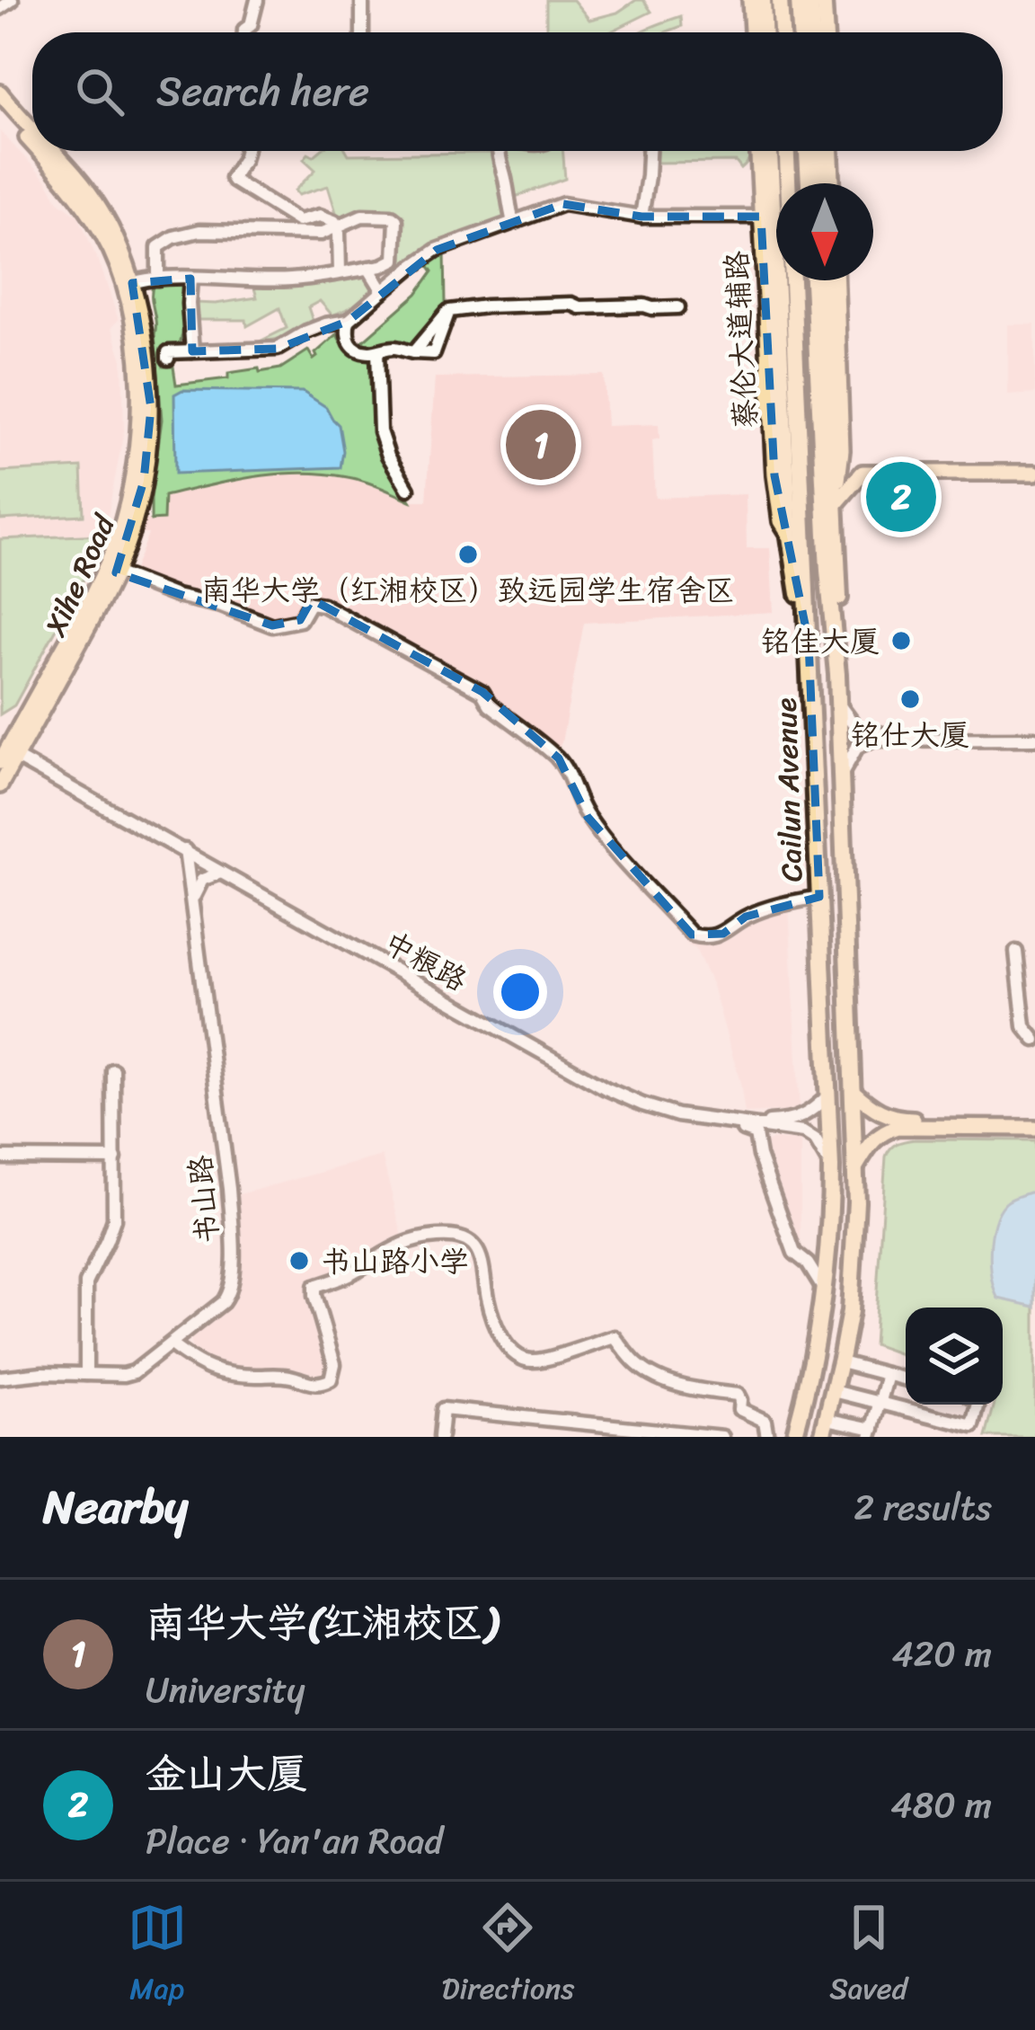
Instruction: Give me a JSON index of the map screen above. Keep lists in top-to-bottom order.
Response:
{
  "streets": {
    "highway": ["Cailun Avenue"],
    "main road": ["蔡伦大道辅路", "Xihe Road"],
    "street": ["中粮路", "书山路"]
  },
  "crossings": [
    ["Xihe Road", "中粮路"],
    ["Cailun Avenue", "中粮路"],
    ["中粮路", "书山路"]
  ],
  "places": [
    "南华大学（红湘校区）致远园学生宿舍区",
    "铭佳大厦",
    "铭仕大厦",
    "书山路小学"
  ],
  "north": "bottom",
  "page": {
    "search": "Search here",
    "pins": ["1", "2"],
    "heading": ["Nearby", "2 results"],
    "list": [
      {
        "mark": "1",
        "name": "南华大学(红湘校区)",
        "note": "University",
        "value": "420 m"
      },
      {
        "mark": "2",
        "name": "金山大厦",
        "note": "Place · Yan'an Road",
        "value": "480 m"
      }
    ],
    "nav": ["Map", "Directions", "Saved"]
  }
}
